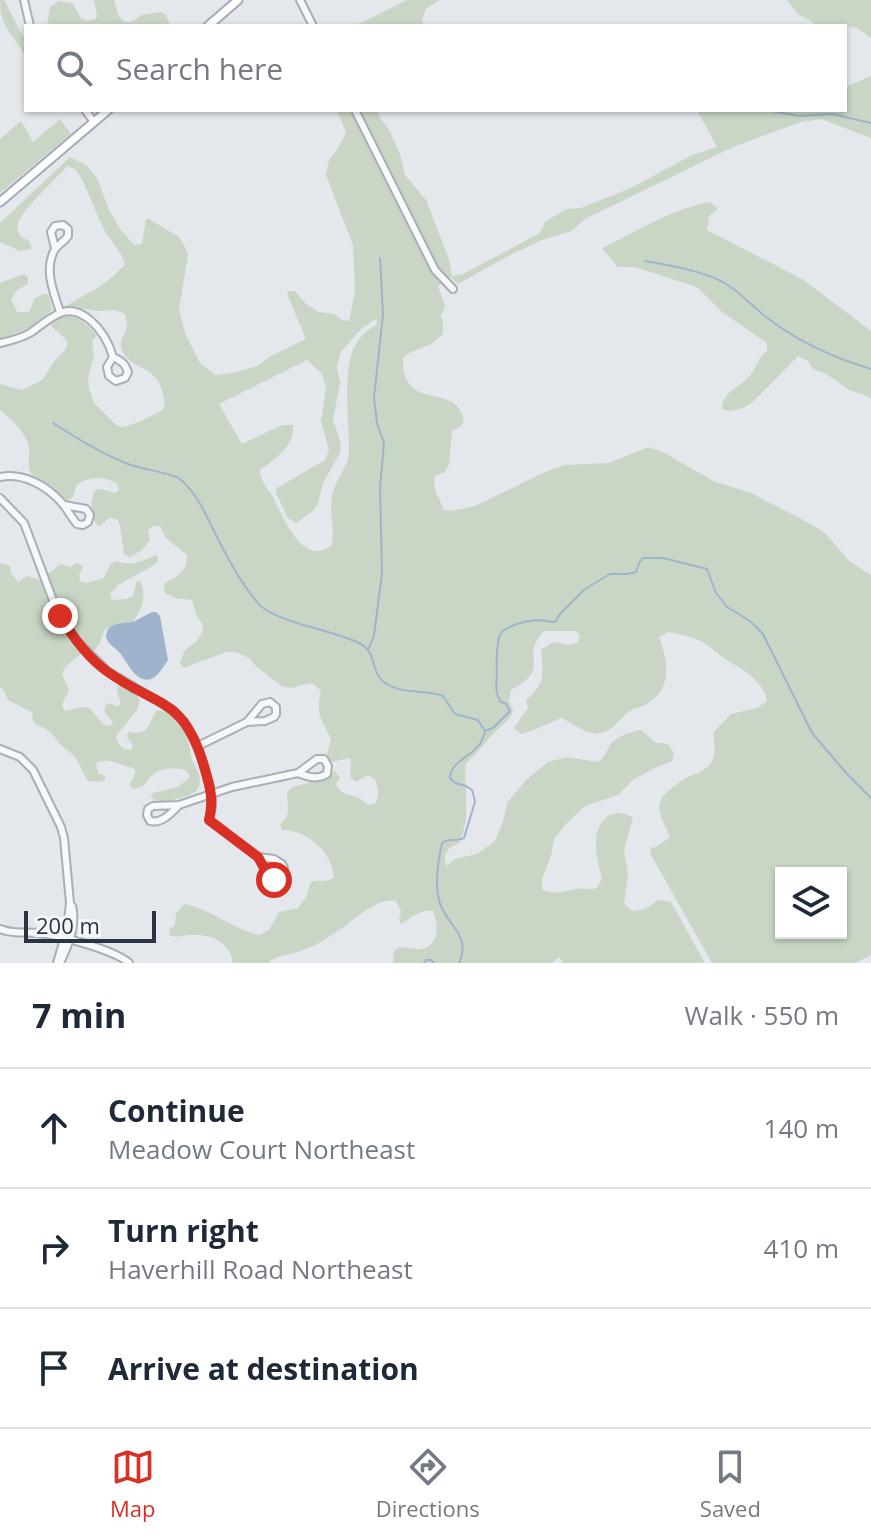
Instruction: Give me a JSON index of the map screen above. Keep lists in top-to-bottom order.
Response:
{
  "scale_bar": "200 m",
  "page": {
    "search": "Search here",
    "scale": "200 m",
    "heading": ["7 min", "Walk · 550 m"],
    "list": [
      ["Continue", "Meadow Court Northeast", "140 m"],
      ["Turn right", "Haverhill Road Northeast", "410 m"],
      "Arrive at destination"
    ],
    "nav": ["Map", "Directions", "Saved"]
  }
}
